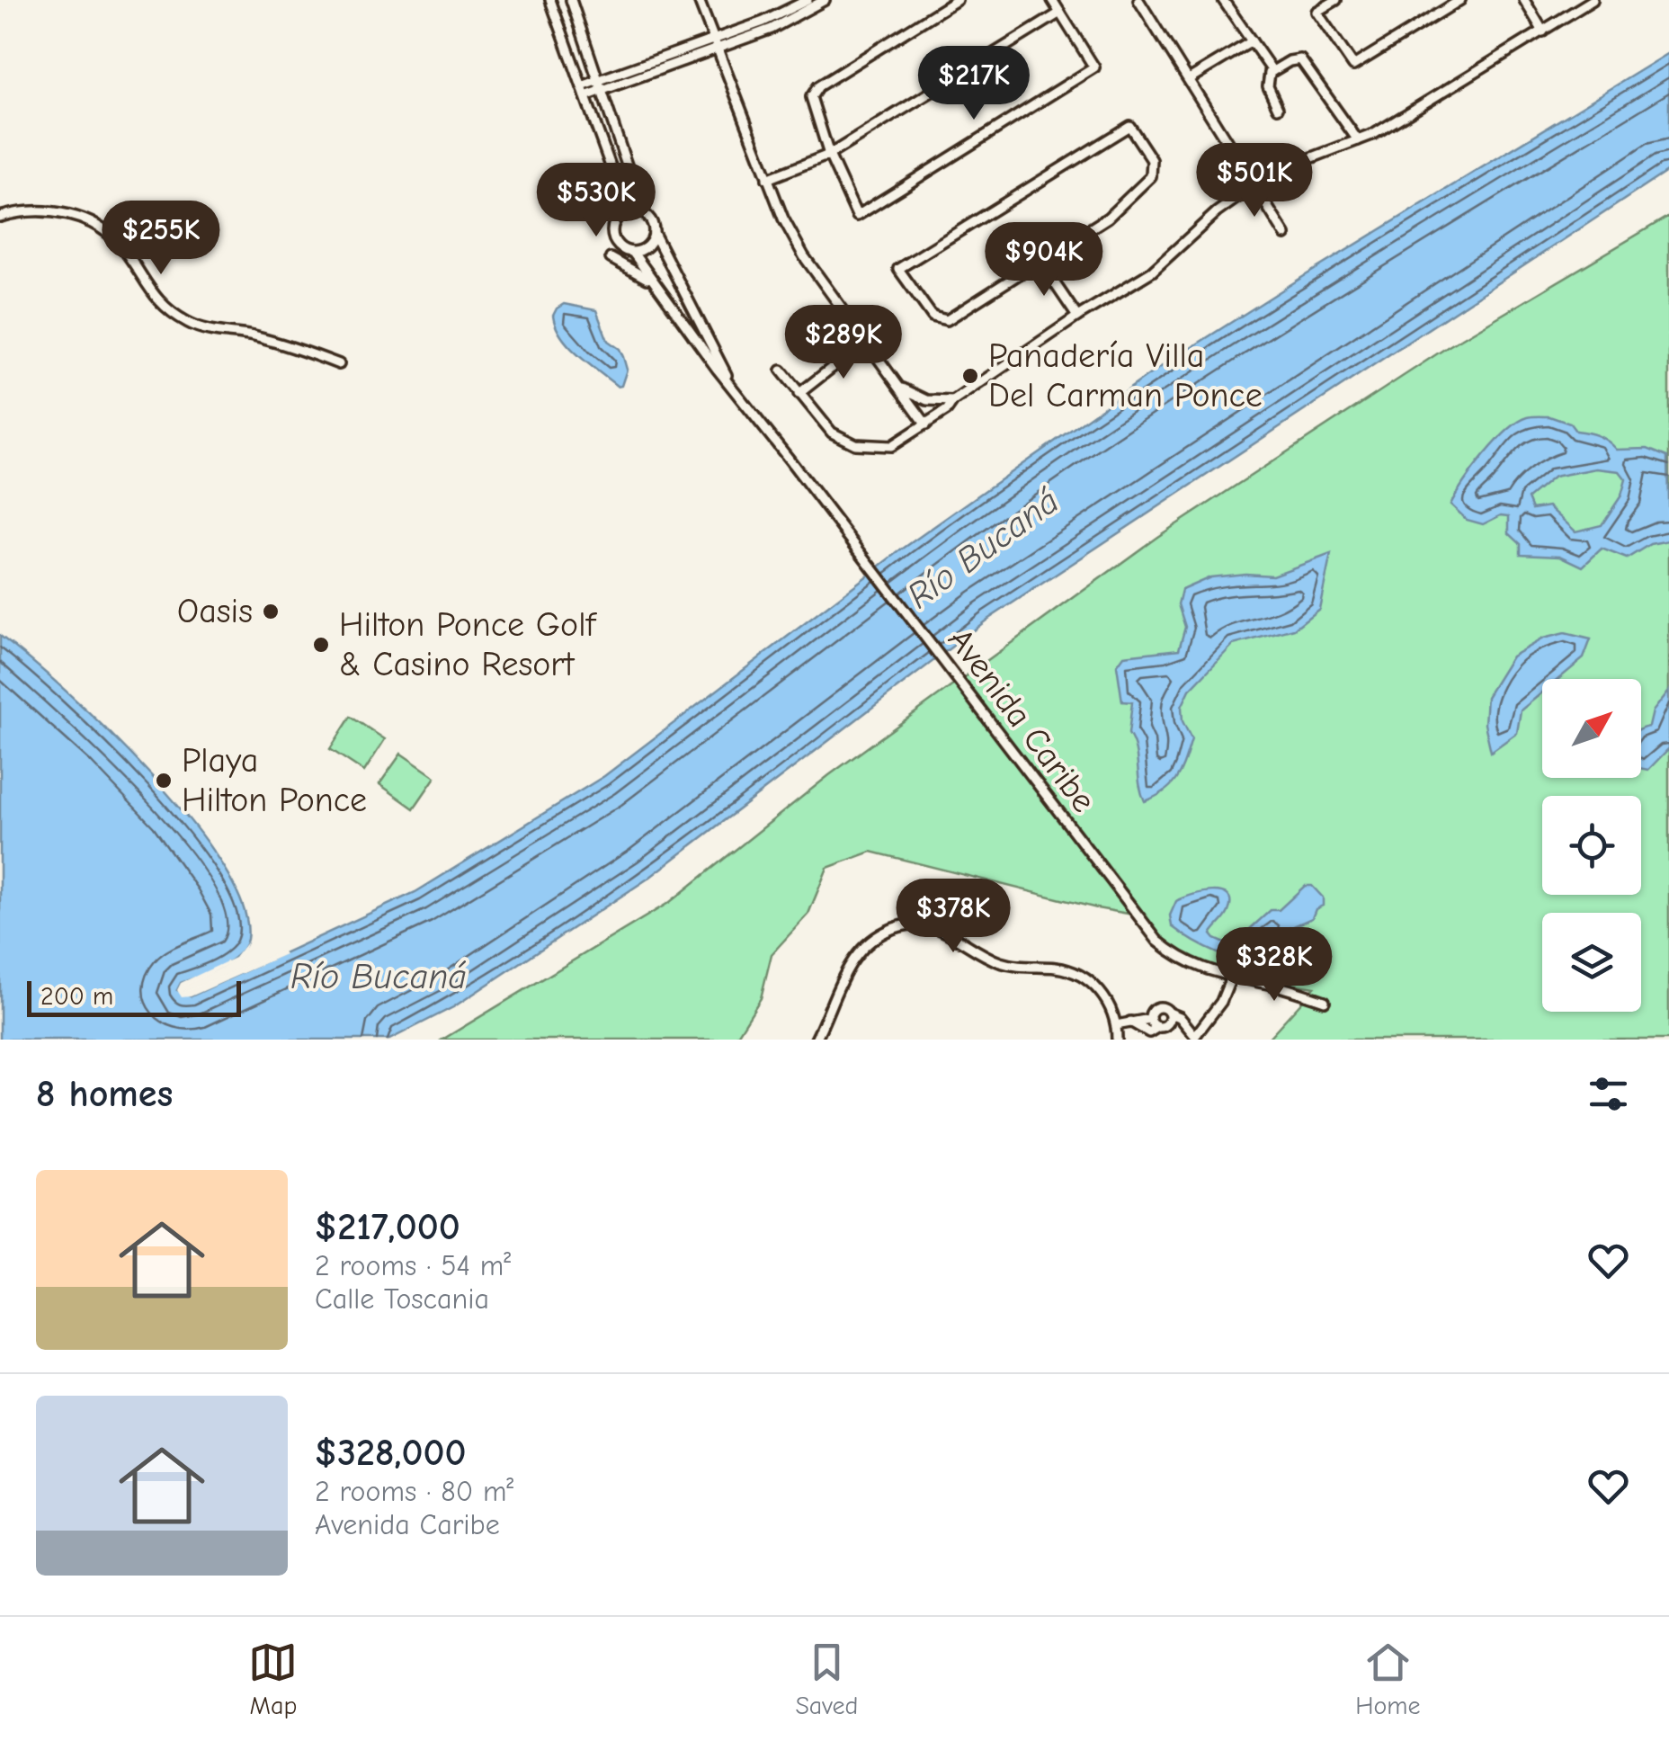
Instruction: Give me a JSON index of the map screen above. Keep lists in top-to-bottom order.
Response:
{
  "streets": {
    "street": ["Avenida Caribe"]
  },
  "water": ["Río Bucaná"],
  "places": [
    "Panadería Villa Del Carman Ponce",
    "Oasis",
    "Hilton Ponce Golf & Casino Resort",
    "Playa Hilton Ponce"
  ],
  "scale_bar": "200 m",
  "north": "top right",
  "page": {
    "price": [
      "$217K",
      "$501K",
      "$530K",
      "$255K",
      "$904K",
      "$289K",
      "$378K",
      "$328K"
    ],
    "scale": "200 m",
    "heading": "8 homes",
    "list": [
      {
        "name": "$217,000",
        "note": "2 rooms · 54 m² · Calle Toscania"
      },
      {
        "name": "$328,000",
        "note": "2 rooms · 80 m² · Avenida Caribe"
      }
    ],
    "tabs": ["Map", "Saved", "Home"]
  }
}
